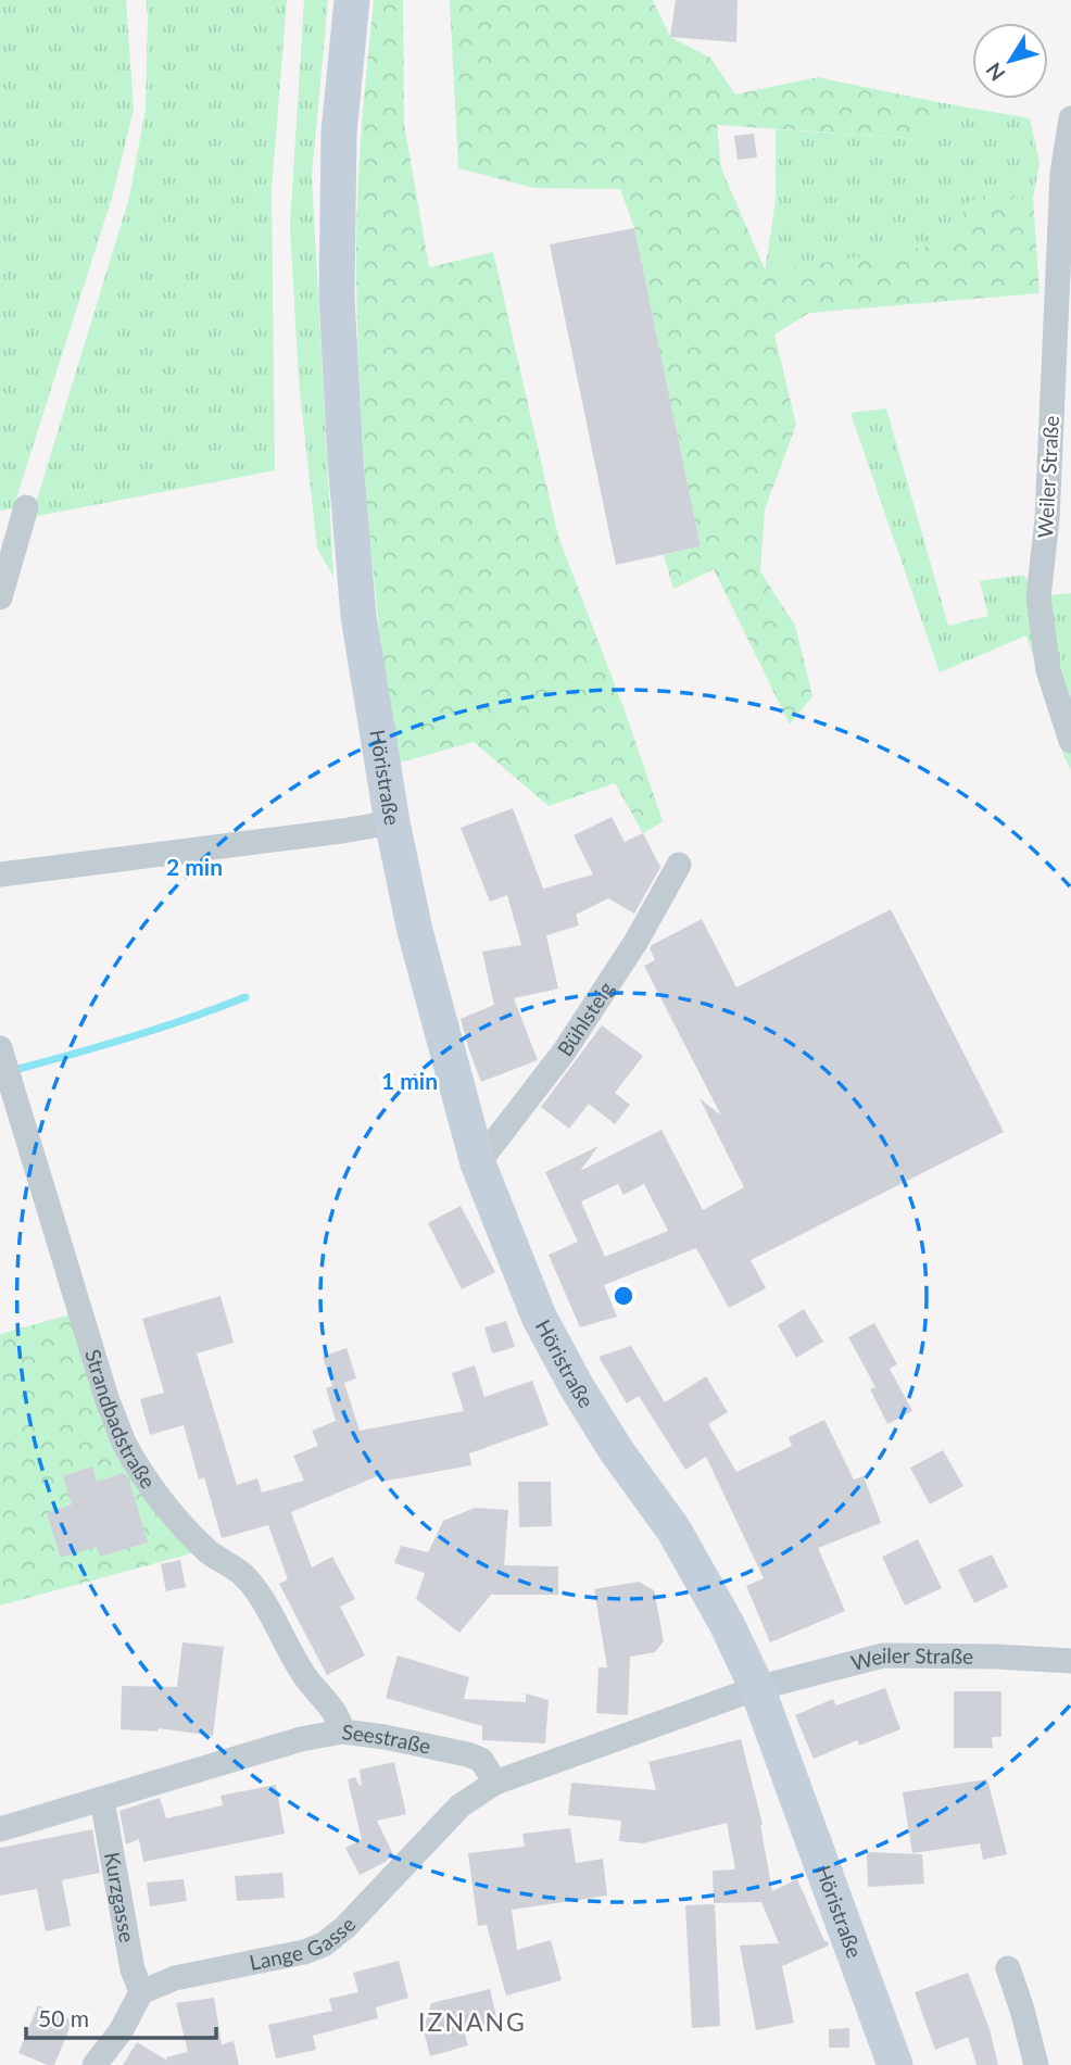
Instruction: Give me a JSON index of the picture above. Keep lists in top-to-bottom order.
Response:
{
  "streets": {
    "main road": ["Höristraße"],
    "street": [
      "Weiler Straße",
      "Bühlsteig",
      "Strandbadstraße",
      "Seestraße",
      "Kurzgasse",
      "Lange Gasse"
    ]
  },
  "crossings": [
    ["Weiler Straße", "Höristraße"],
    ["Höristraße", "Bühlsteig"],
    ["Strandbadstraße", "Seestraße"],
    ["Seestraße", "Kurzgasse"],
    ["Seestraße", "Lange Gasse"],
    ["Kurzgasse", "Lange Gasse"]
  ],
  "districts": ["IZNANG"],
  "scale_bar": "50 m",
  "north": "bottom left",
  "rings": ["2 min", "1 min"]
}
